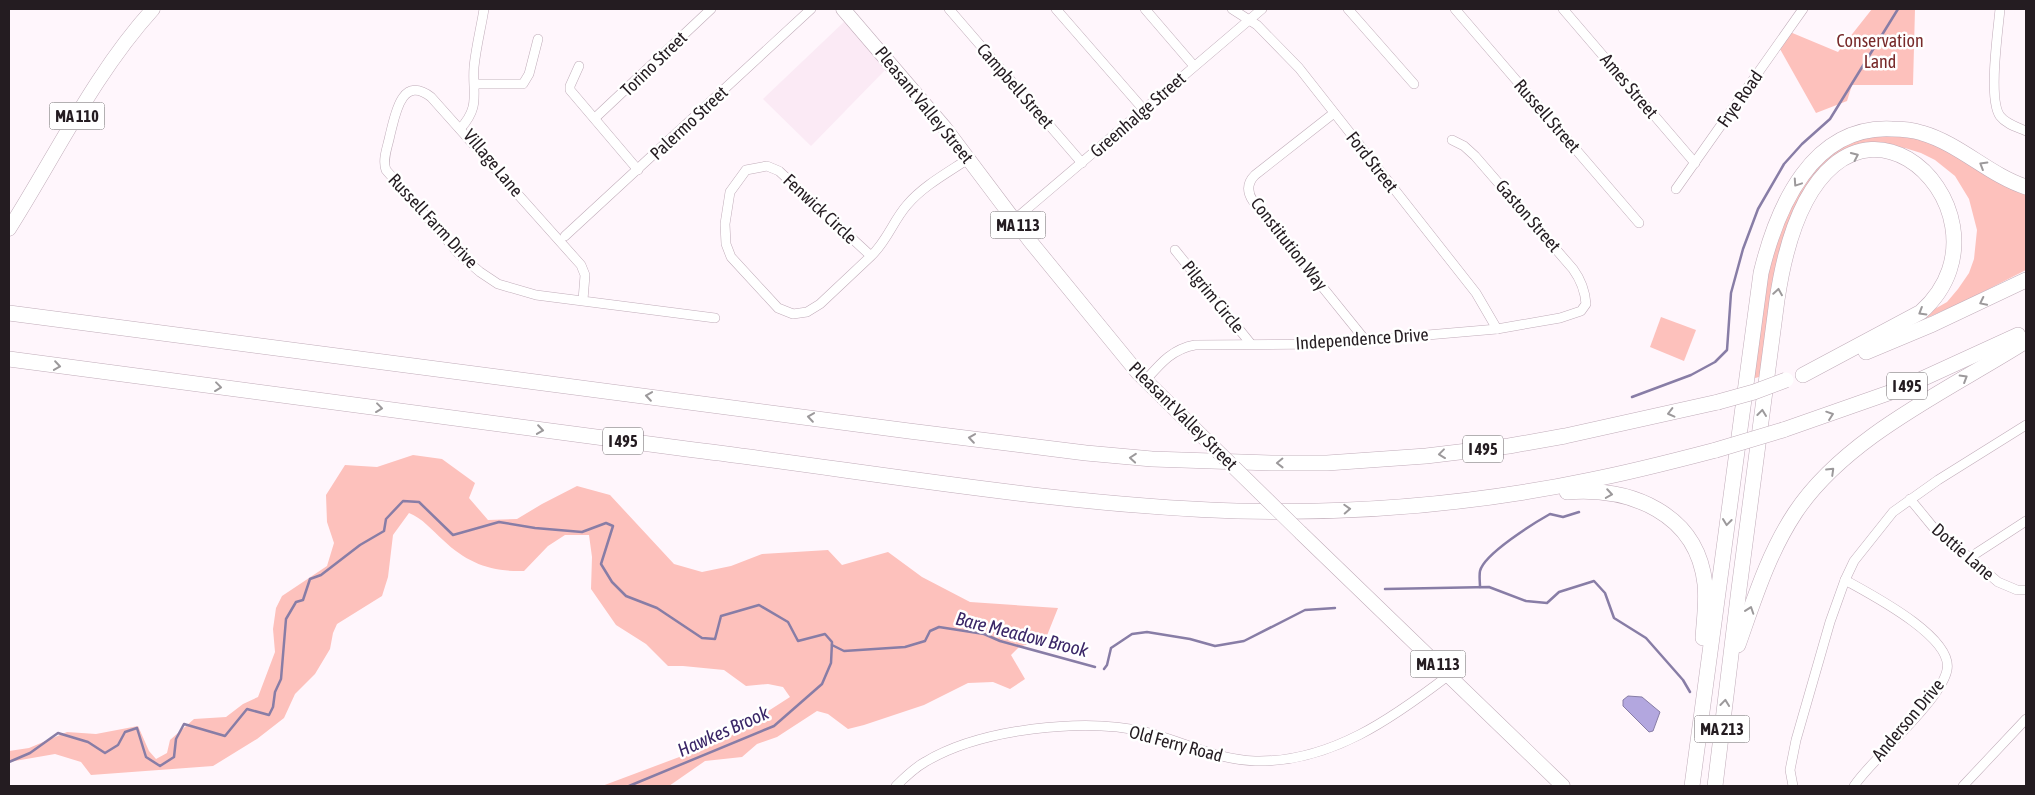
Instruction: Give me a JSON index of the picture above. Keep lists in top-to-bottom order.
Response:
{
  "streets": {
    "highway": ["I 495", "MA 213"],
    "main road": ["Pleasant Valley Street", "MA 110", "MA 113"],
    "street": [
      "Torino Street",
      "Campbell Street",
      "Ames Street",
      "Frye Road",
      "Greenhalge Street",
      "Russell Street",
      "Palermo Street",
      "Ford Street",
      "Village Lane",
      "Fenwick Circle",
      "Gaston Street",
      "Russell Farm Drive",
      "Constitution Way",
      "Pilgrim Circle",
      "Independence Drive",
      "Dottie Lane",
      "Anderson Drive",
      "Old Ferry Road"
    ]
  },
  "crossings": [
    ["Campbell Street", "Greenhalge Street"],
    ["Ames Street", "Frye Road"],
    ["Pleasant Valley Street", "Greenhalge Street"],
    ["Pleasant Valley Street", "Fenwick Circle"],
    ["Pleasant Valley Street", "Independence Drive"],
    ["Pleasant Valley Street", "Old Ferry Road"],
    ["Greenhalge Street", "Ford Street"],
    ["Ford Street", "Constitution Way"],
    ["Ford Street", "Independence Drive"],
    ["Village Lane", "Russell Farm Drive"],
    ["Gaston Street", "Independence Drive"],
    ["Constitution Way", "Independence Drive"],
    ["Pilgrim Circle", "Independence Drive"]
  ],
  "water": ["Bare Meadow Brook", "Hawkes Brook"],
  "parks": ["Conservation Land"]
}
